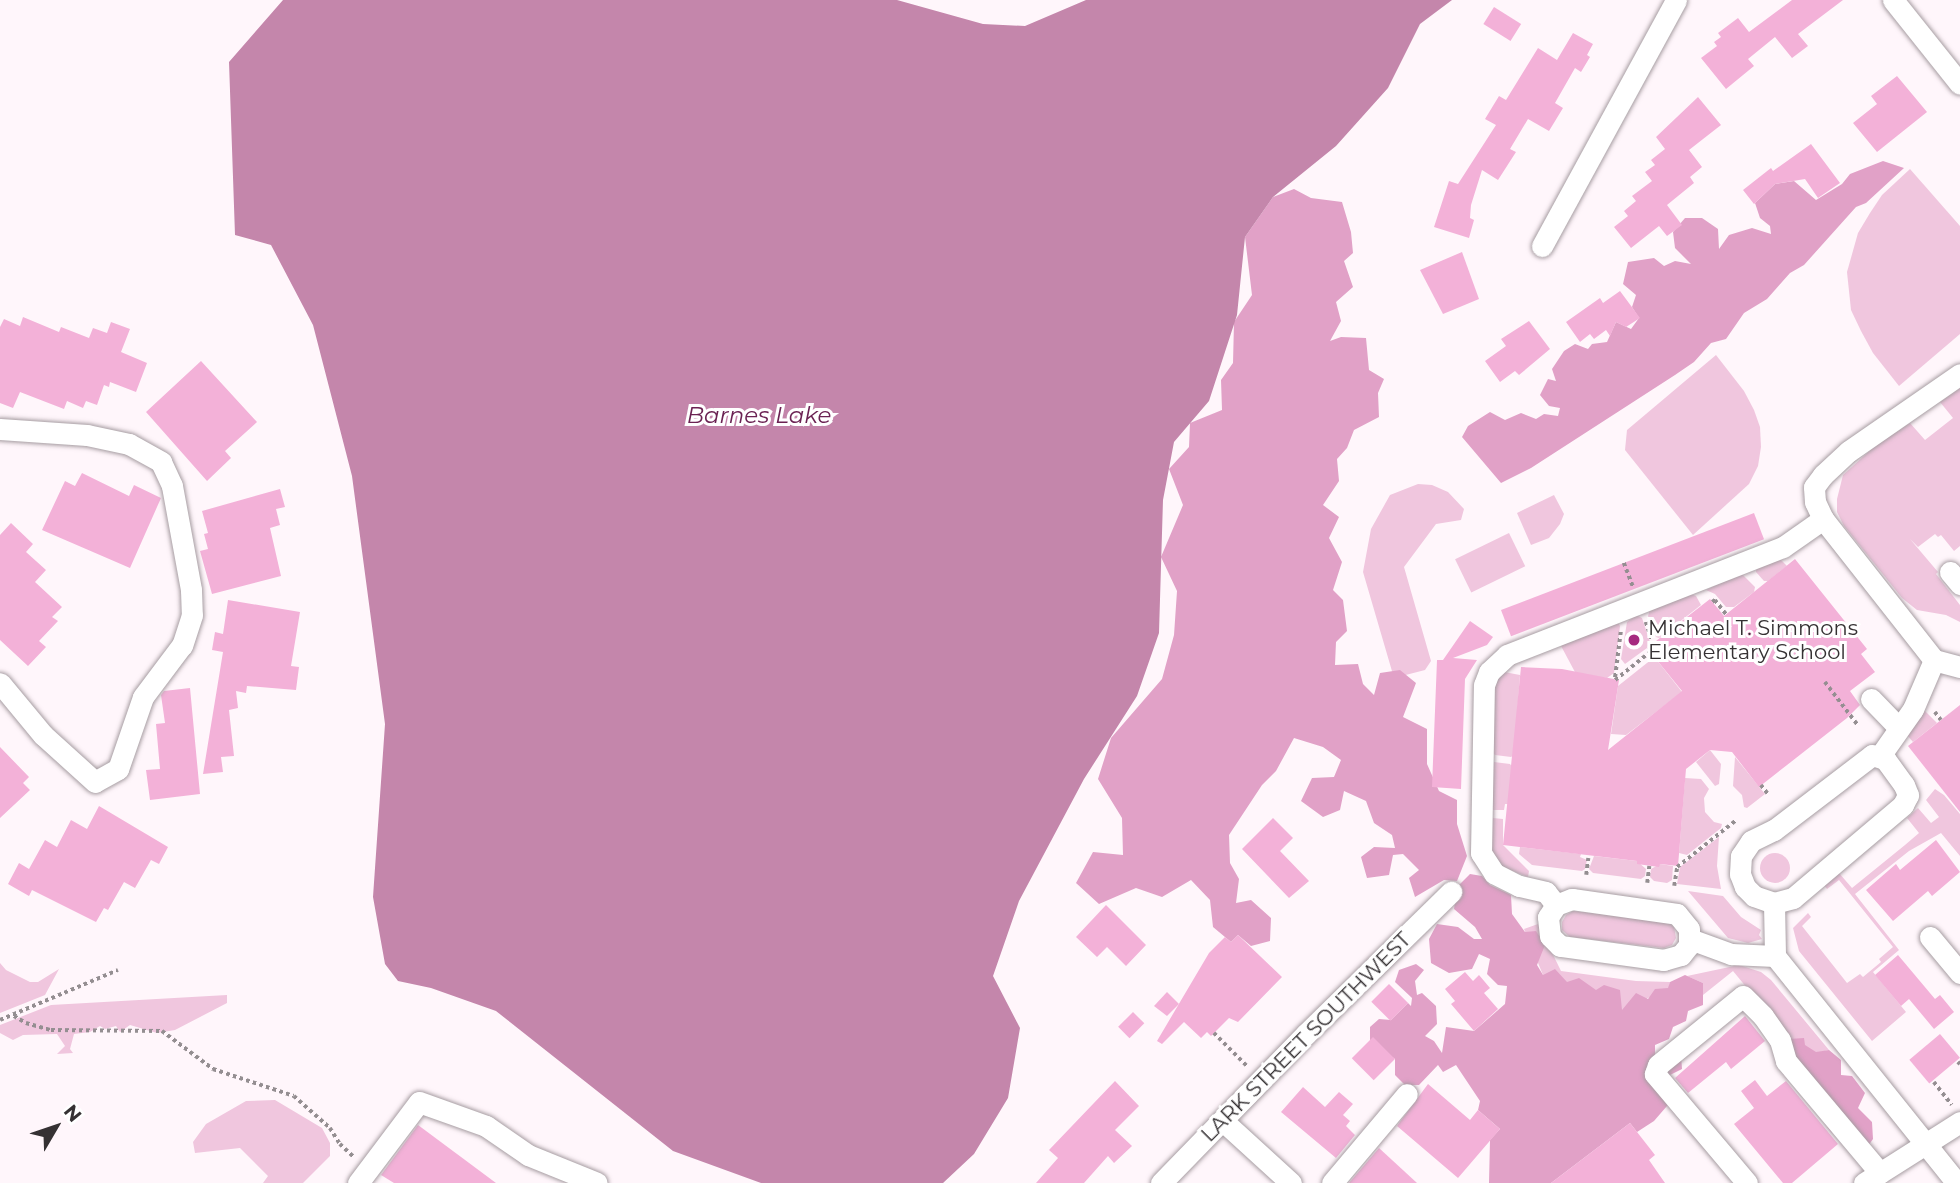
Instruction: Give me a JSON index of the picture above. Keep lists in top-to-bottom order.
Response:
{
  "streets": {
    "street": ["LARK STREET SOUTHWEST"]
  },
  "water": ["Barnes Lake"],
  "places": ["Michael T. Simmons Elementary School"],
  "north": "top right"
}
